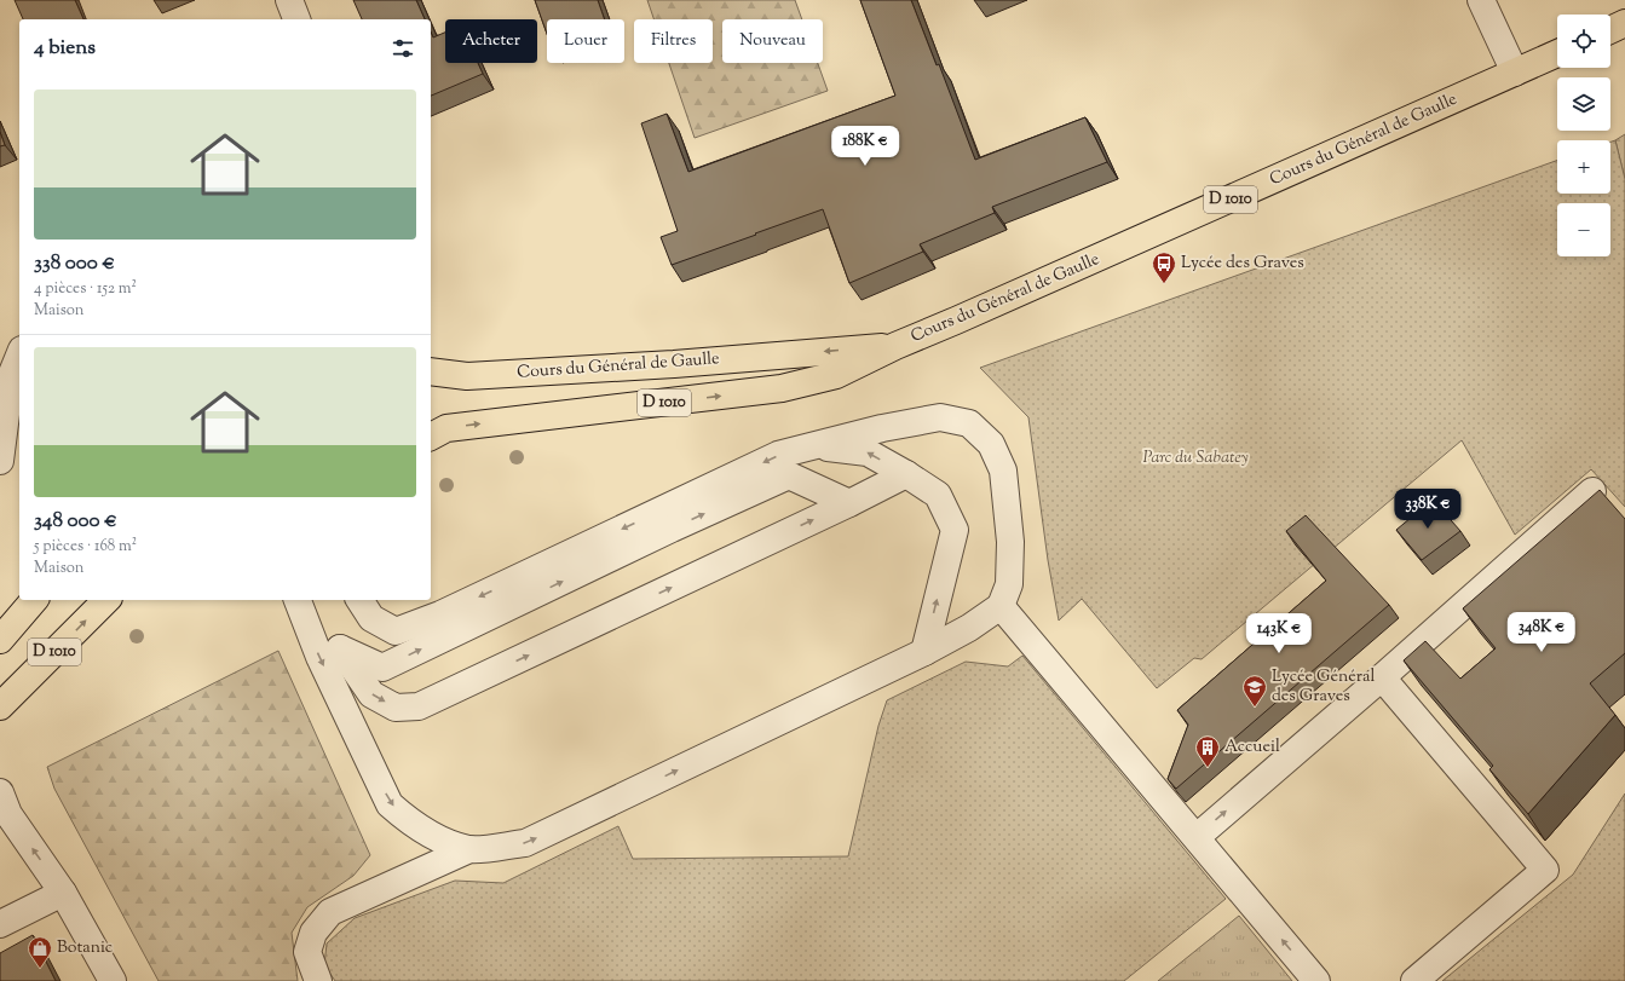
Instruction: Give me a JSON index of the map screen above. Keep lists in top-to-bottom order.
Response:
{
  "streets": {
    "main road": ["Cours du Général de Gaulle", "D 1010"]
  },
  "parks": ["Parc du Sabatey"],
  "places": {
    "bus stop": ["Lycée des Graves"],
    "school or university": ["Lycée Général des Graves"],
    "building": ["Accueil"],
    "shop": ["Botanic"]
  },
  "page": {
    "map_buttons": ["+", "−"],
    "chip": [
      "Acheter",
      "Louer",
      "Filtres",
      "Nouveau"
    ],
    "heading": "4 biens",
    "list": [
      {
        "name": "338 000 €",
        "note": "4 pièces · 152 m² · Maison"
      },
      {
        "name": "348 000 €",
        "note": "5 pièces · 168 m² · Maison"
      }
    ],
    "price": [
      "188K €",
      "338K €",
      "348K €",
      "143K €"
    ]
  }
}
